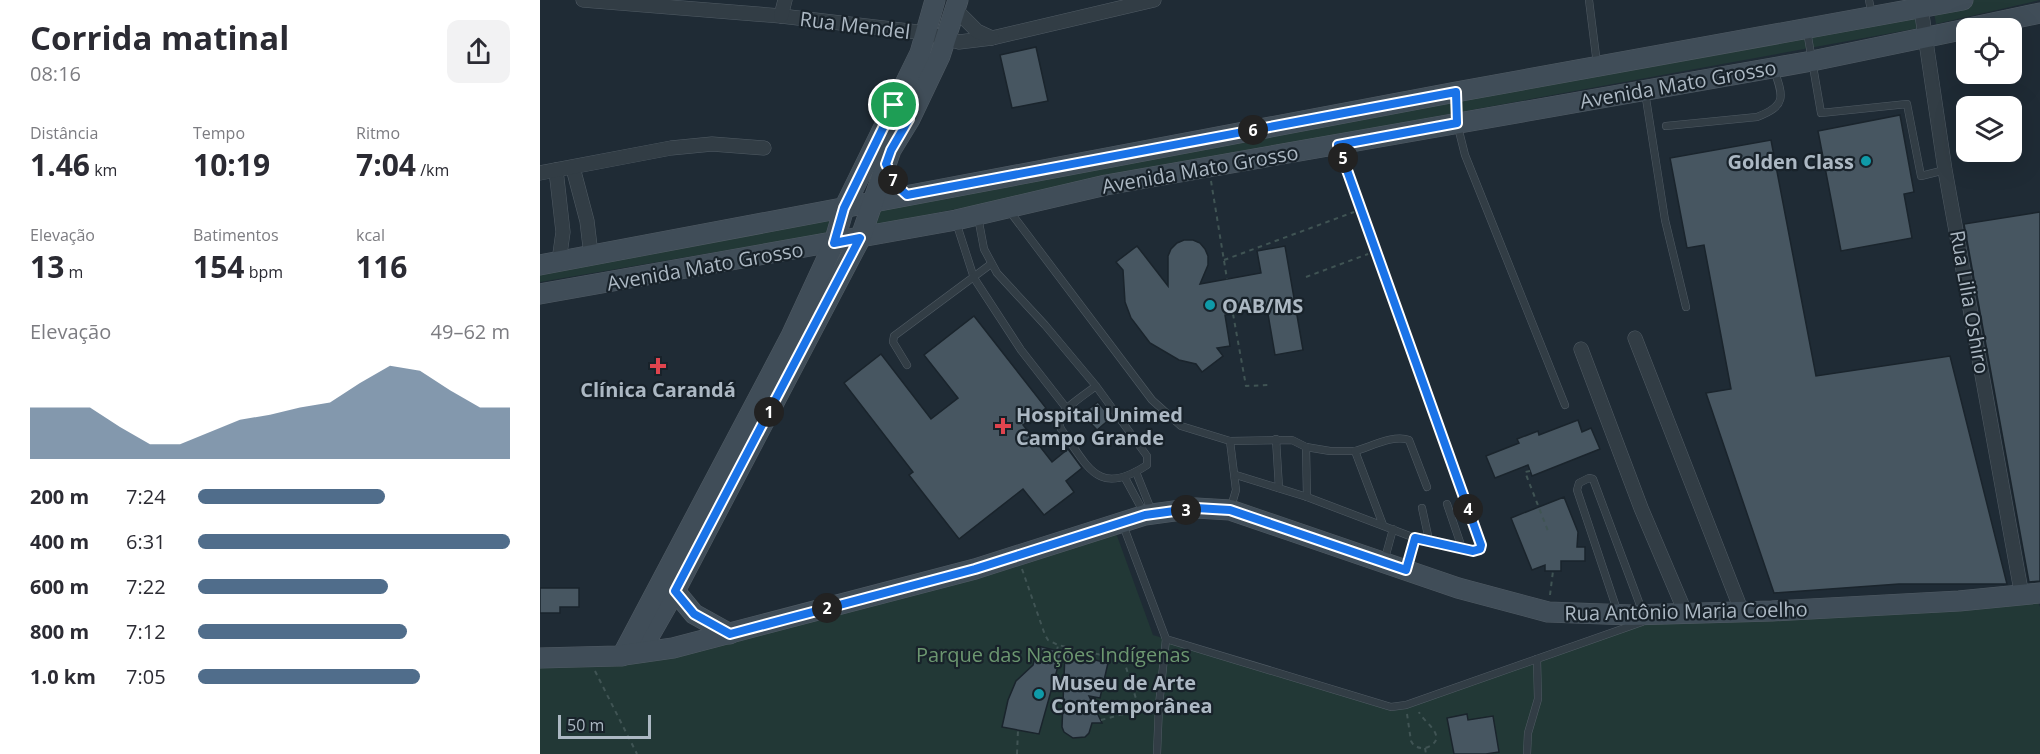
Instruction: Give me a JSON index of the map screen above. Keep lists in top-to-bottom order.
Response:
{
  "streets": {
    "main road": ["Avenida Mato Grosso", "Rua Antônio Maria Coelho"],
    "street": ["Rua Mendel", "Rua Lilia Oshiro"]
  },
  "crossings": [
    ["Avenida Mato Grosso", "Rua Lilia Oshiro"],
    ["Rua Lilia Oshiro", "Rua Antônio Maria Coelho"]
  ],
  "parks": ["Parque das Nações Indígenas"],
  "places": {
    "other": ["Golden Class", "OAB/MS", "Museu de Arte Contemporânea"],
    "health": ["Clínica Carandá", "Hospital Unimed Campo Grande"]
  },
  "scale_bar": "50 m",
  "page": {
    "heading": ["Corrida matinal", "08:16"],
    "stats": [
      ["Distância", "1.46 km"],
      ["Tempo", "10:19"],
      ["Ritmo", "7:04 /km"],
      ["Elevação", "13 m"],
      ["Batimentos", "154 bpm"],
      ["kcal", "116"]
    ],
    "pins": [
      "6",
      "5",
      "7",
      "1",
      "4",
      "3",
      "2"
    ],
    "chart": ["Elevação", "49–62 m"],
    "list": [
      {
        "name": "200 m",
        "note": "7:24"
      },
      {
        "name": "400 m",
        "note": "6:31"
      },
      {
        "name": "600 m",
        "note": "7:22"
      },
      {
        "name": "800 m",
        "note": "7:12"
      },
      {
        "name": "1.0 km",
        "note": "7:05"
      }
    ],
    "scale": "50 m"
  }
}
